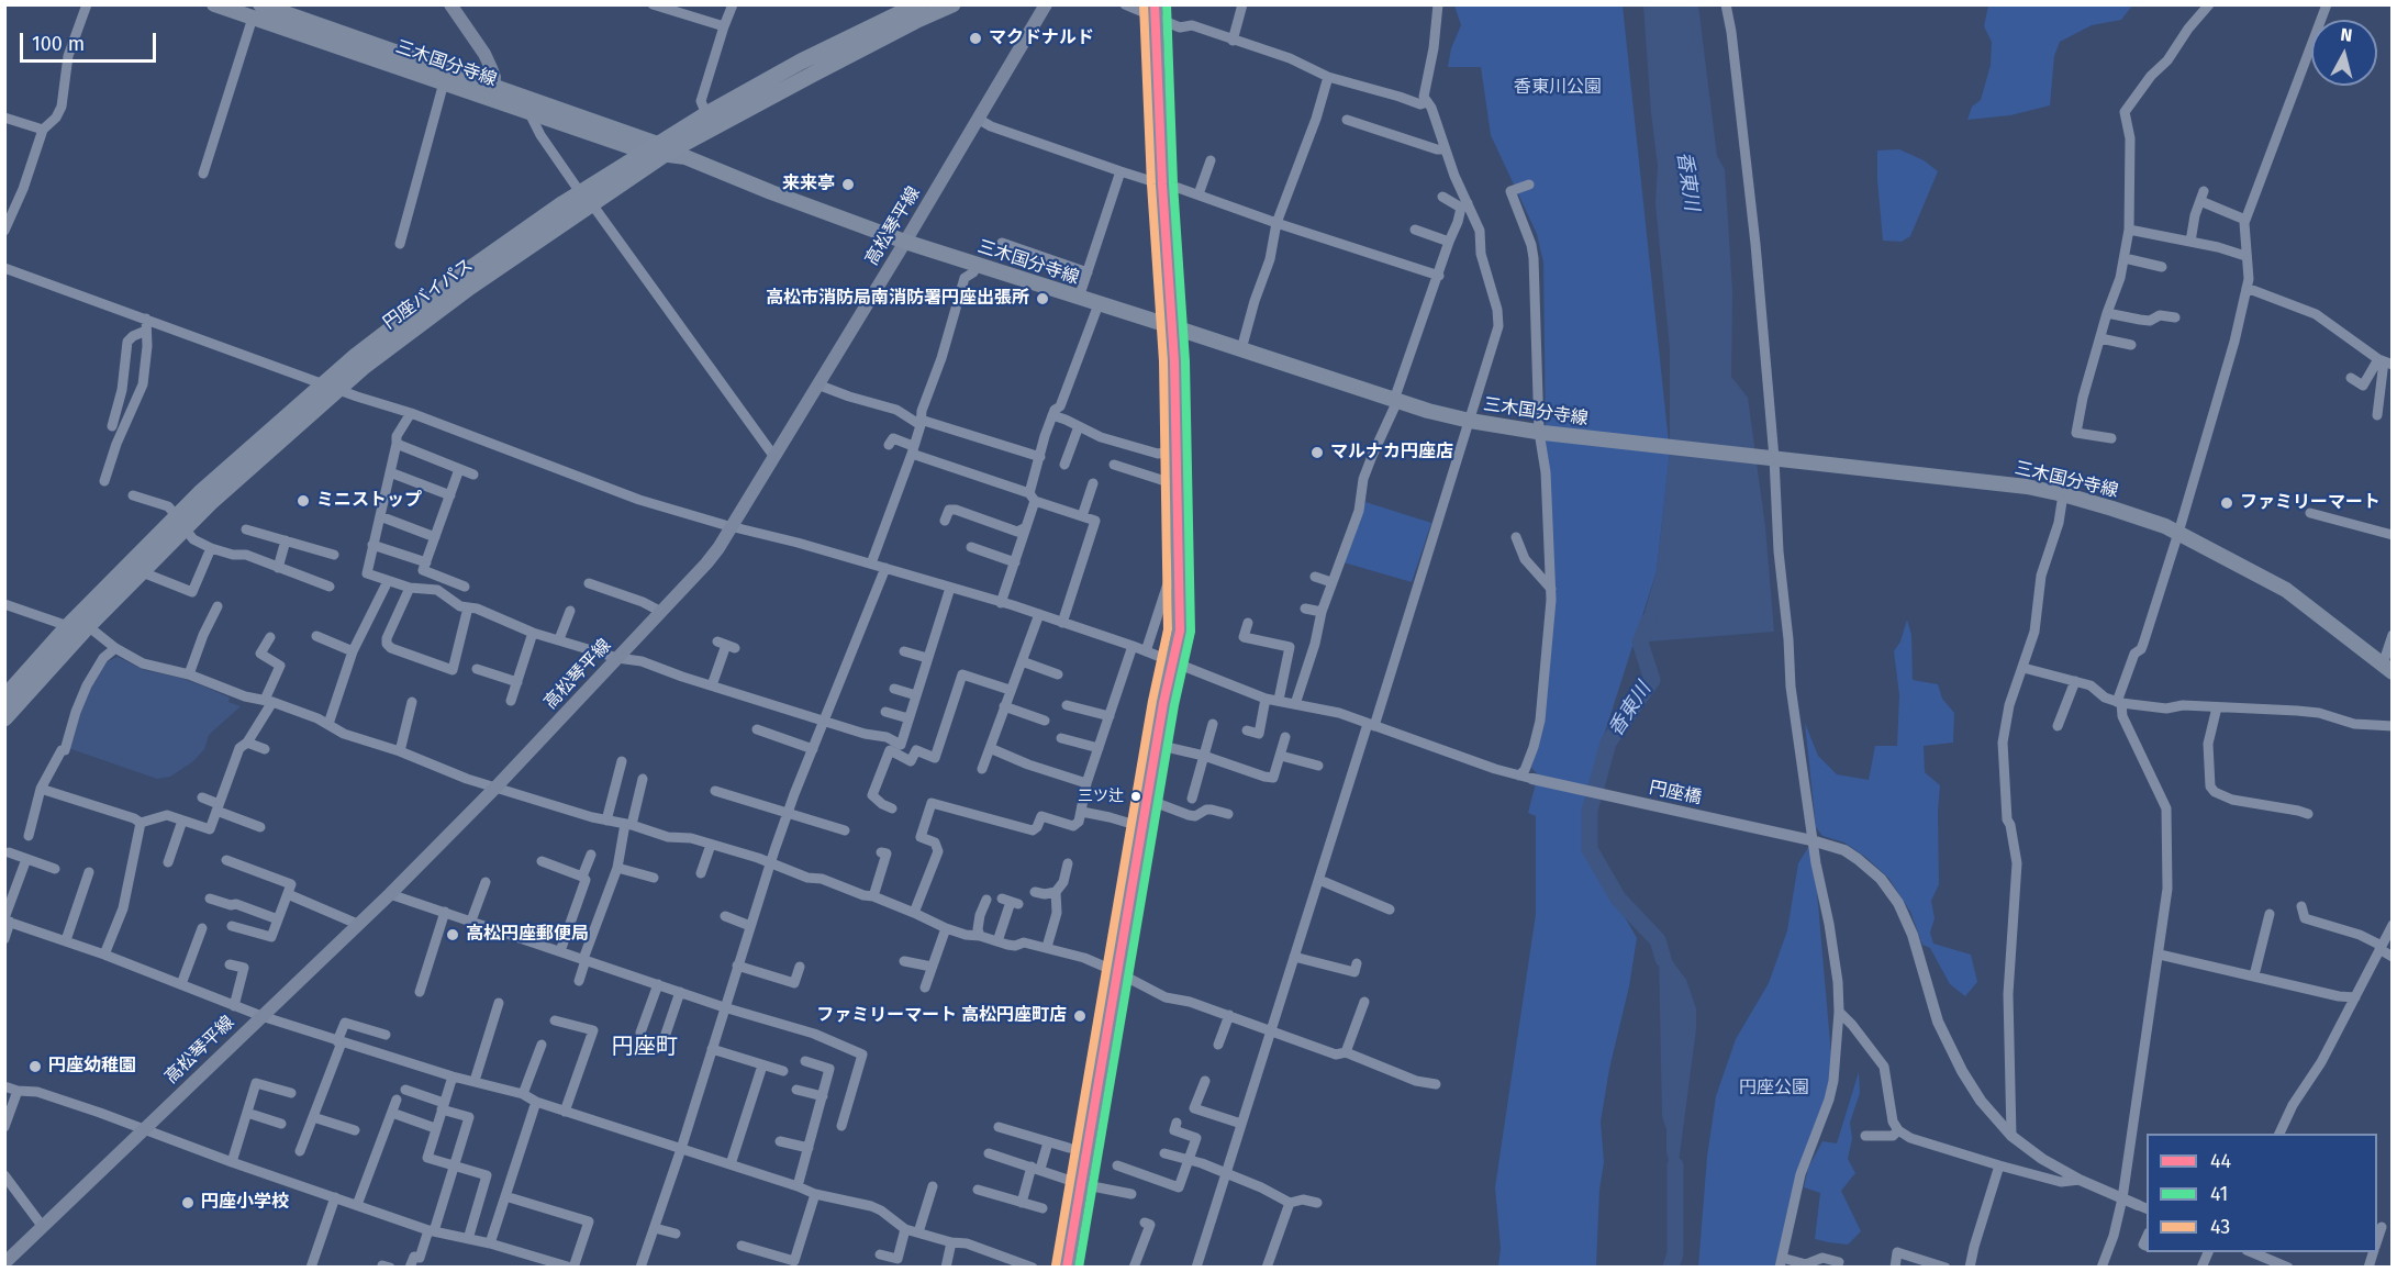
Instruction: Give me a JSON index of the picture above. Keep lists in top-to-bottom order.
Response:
{
  "streets": {
    "highway": ["円座バイパス"],
    "main road": ["三木国分寺線", "高松琴平線"],
    "street": ["円座橋"]
  },
  "crossings": [
    ["三木国分寺線", "高松琴平線"],
    ["三木国分寺線", "円座バイパス"]
  ],
  "districts": ["円座町"],
  "water": ["香東川"],
  "parks": ["香東川公園", "円座公園"],
  "places": [
    "マクドナルド",
    "来来亭",
    "高松市消防局南消防署円座出張所",
    "マルナカ円座店",
    "ミニストップ",
    "ファミリーマート",
    "三ツ辻",
    "高松円座郵便局",
    "ファミリーマート 高松円座町店",
    "円座幼稚園",
    "円座小学校"
  ],
  "lines": ["transit line 44", "transit line 41", "transit line 43"],
  "legend": ["44", "41", "43"],
  "scale_bar": "100 m",
  "north": "top"
}
